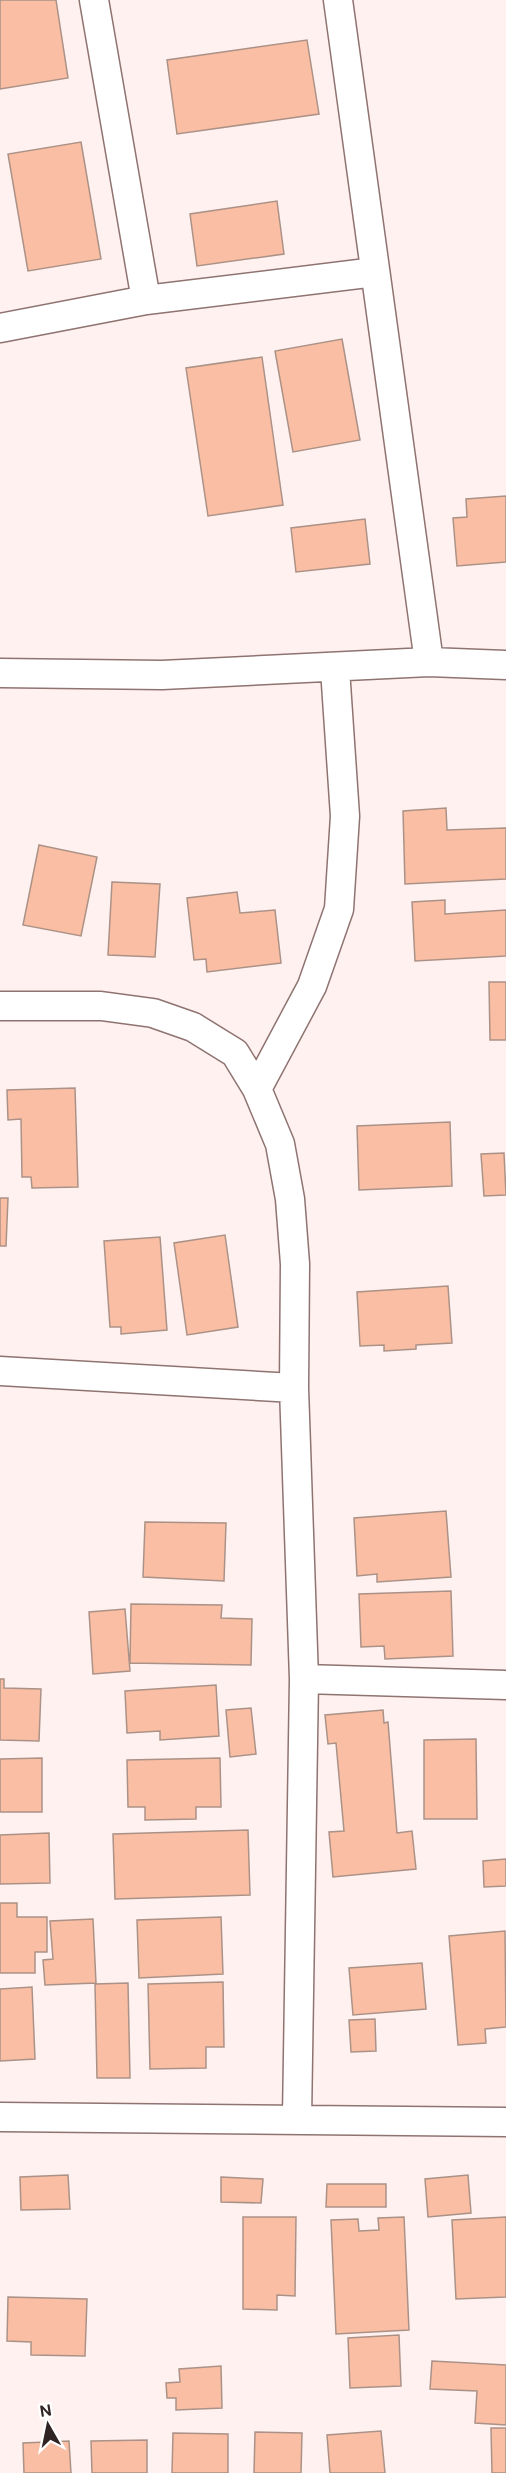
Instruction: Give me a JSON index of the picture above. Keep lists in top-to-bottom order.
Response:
{
  "north": "top"
}
